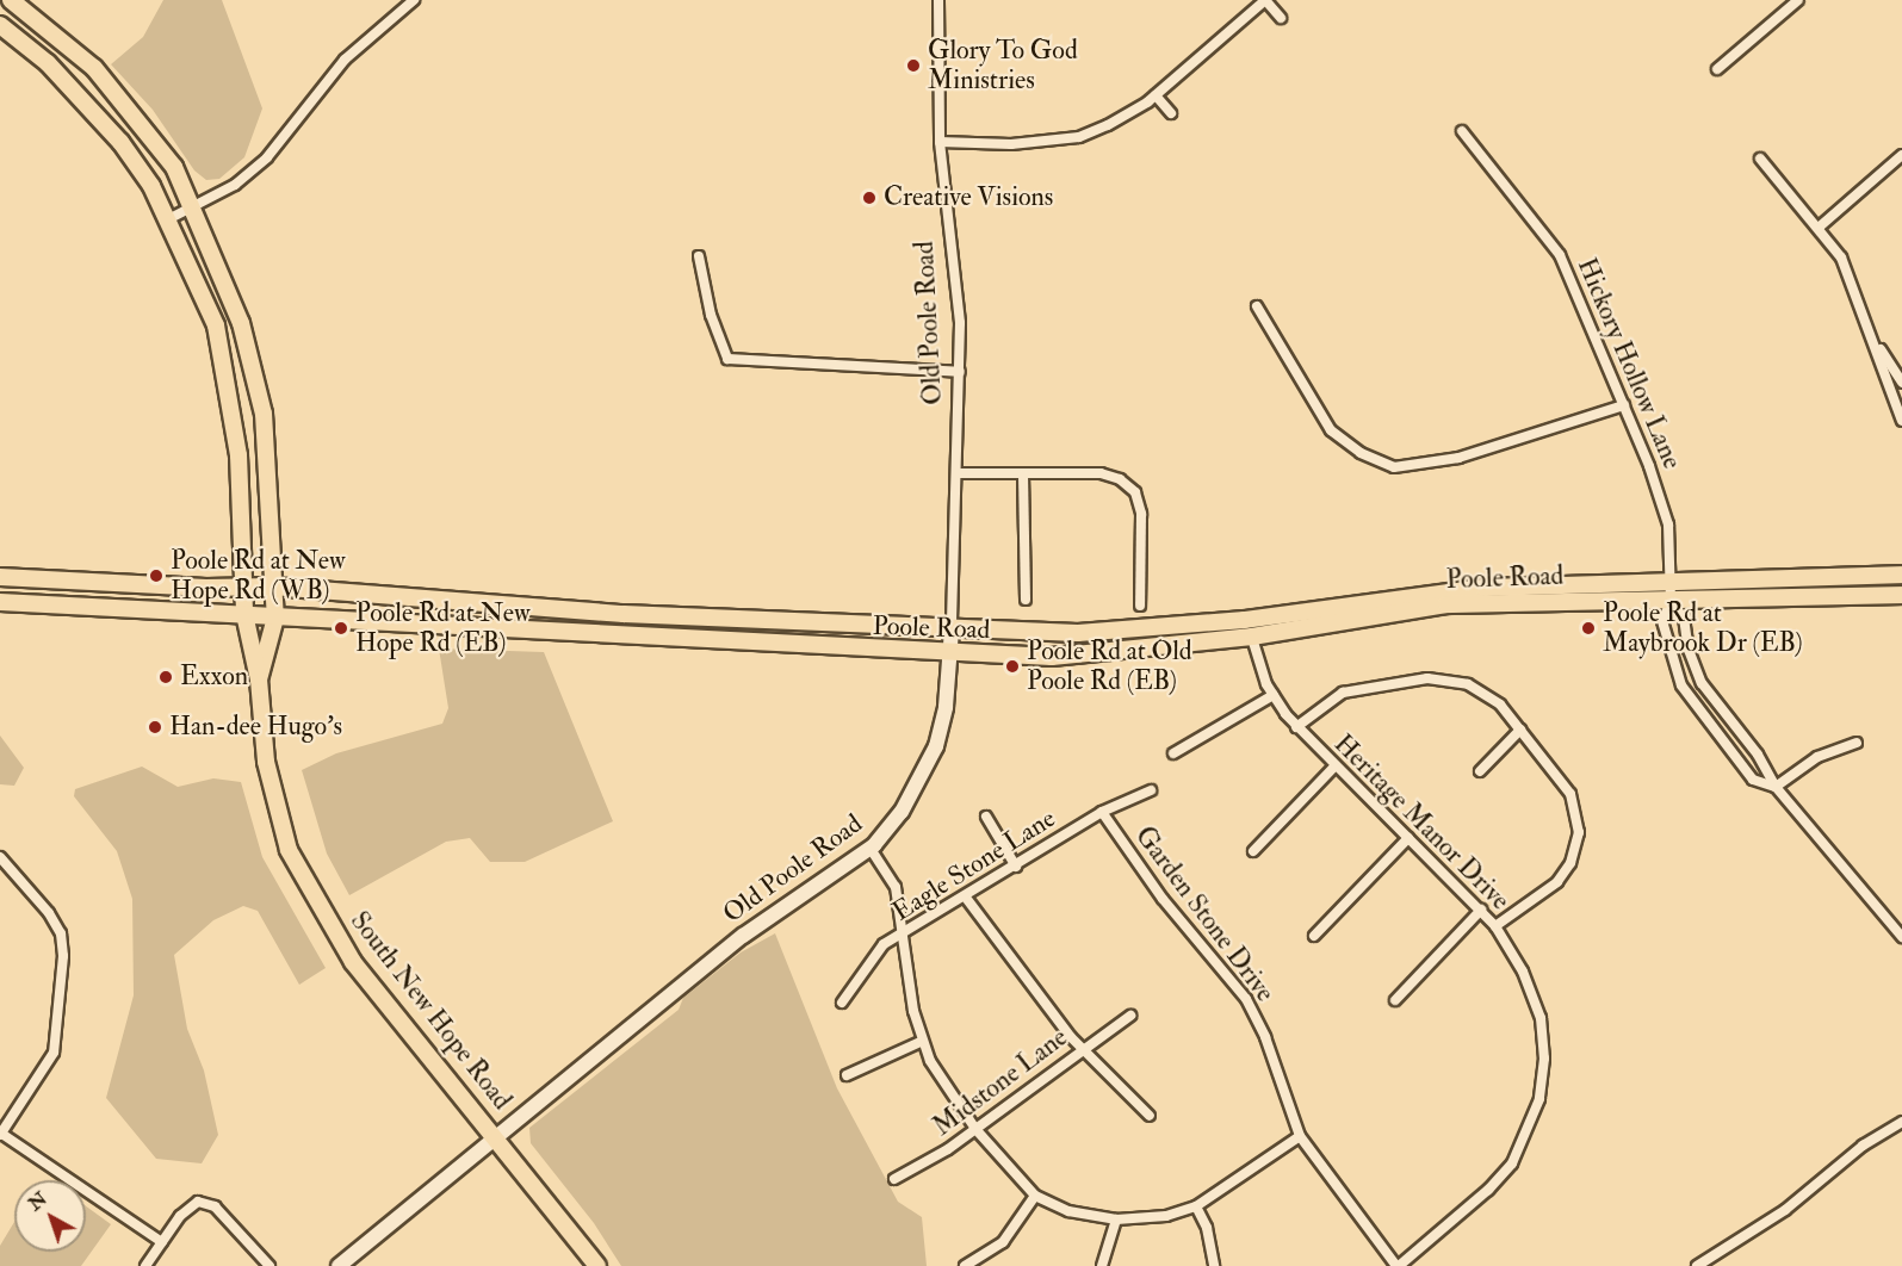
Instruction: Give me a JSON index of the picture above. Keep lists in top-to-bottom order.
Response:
{
  "streets": {
    "main road": ["Poole Road", "South New Hope Road"],
    "street": [
      "Old Poole Road",
      "Hickory Hollow Lane",
      "Heritage Manor Drive",
      "Eagle Stone Lane",
      "Garden Stone Drive",
      "Midstone Lane"
    ]
  },
  "crossings": [
    ["Old Poole Road", "Poole Road"],
    ["Old Poole Road", "South New Hope Road"],
    ["Hickory Hollow Lane", "Poole Road"],
    ["Poole Road", "Heritage Manor Drive"],
    ["Poole Road", "South New Hope Road"],
    ["Heritage Manor Drive", "Garden Stone Drive"],
    ["Eagle Stone Lane", "Garden Stone Drive"]
  ],
  "places": [
    "Glory To God Ministries",
    "Creative Visions",
    "Poole Rd at New Hope Rd (WB)",
    "Poole Rd at New Hope Rd (EB)",
    "Poole Rd at Maybrook Dr (EB)",
    "Poole Rd at Old Poole Rd (EB)",
    "Exxon",
    "Han-dee Hugo's"
  ],
  "north": "top left"
}
